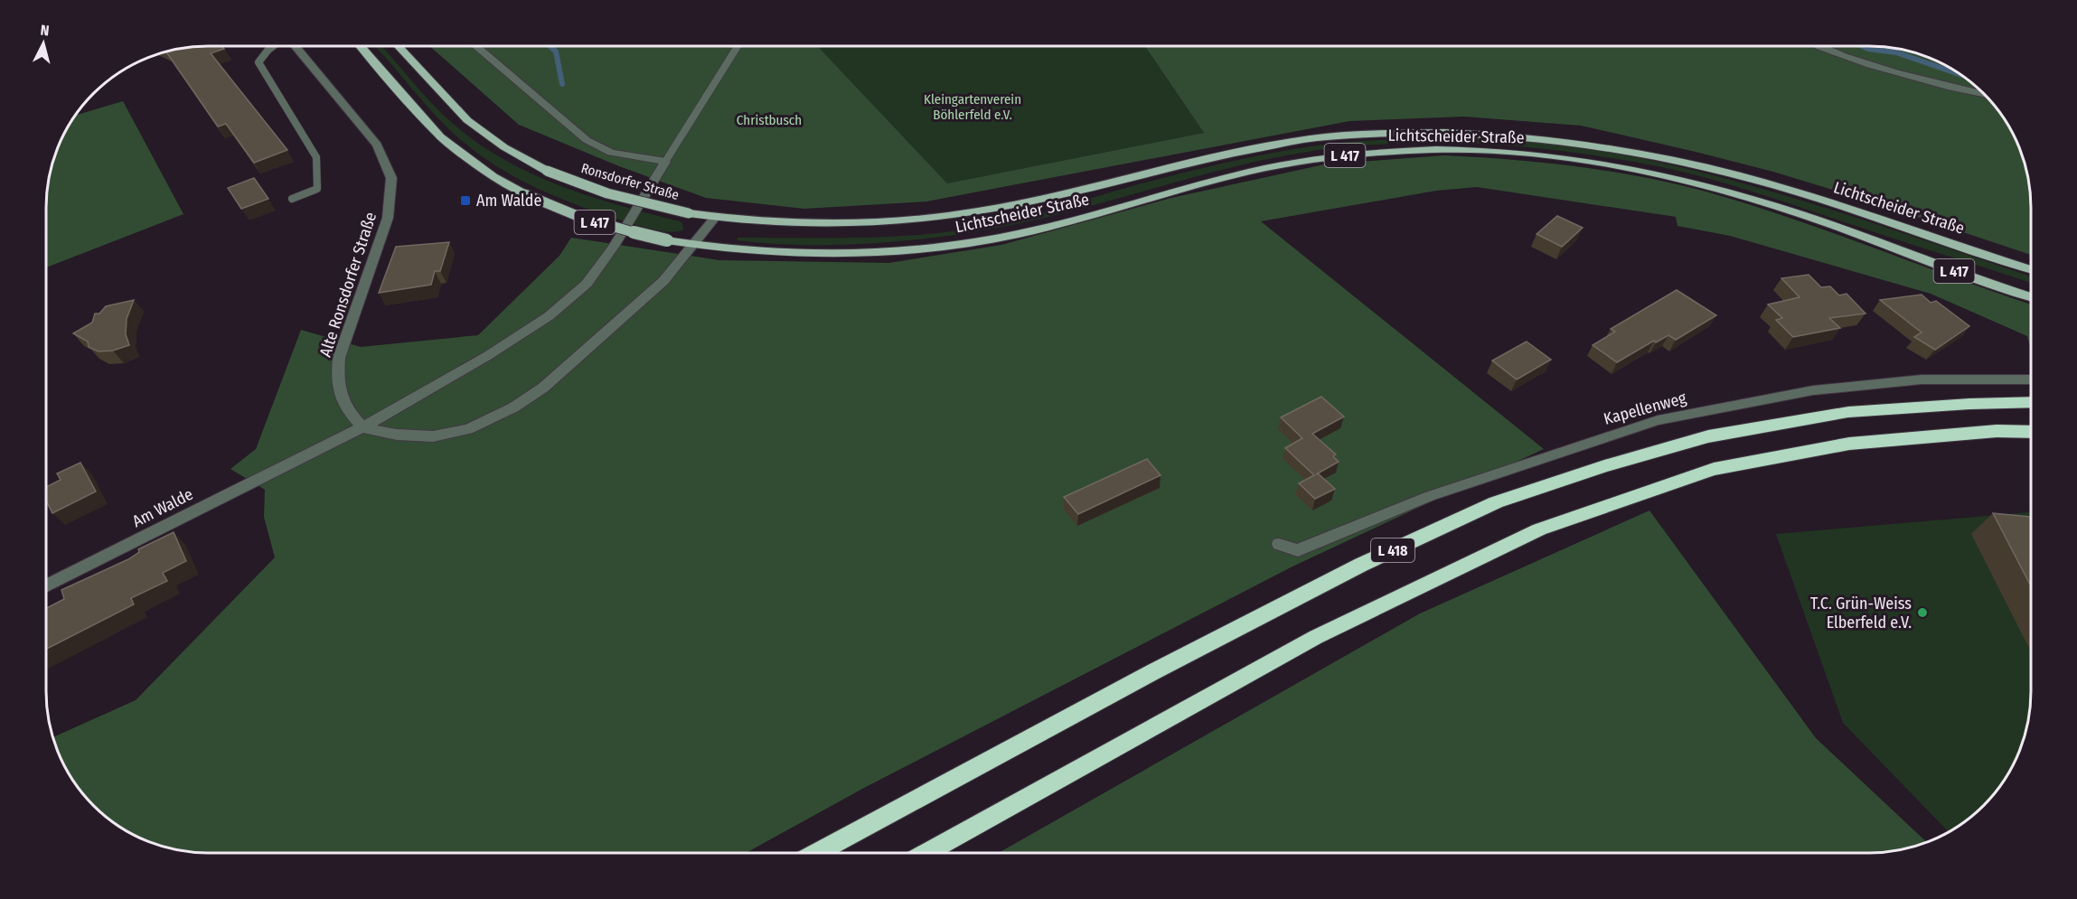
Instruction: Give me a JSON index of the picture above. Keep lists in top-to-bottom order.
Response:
{
  "streets": {
    "highway": ["L 418"],
    "main road": ["Lichtscheider Straße", "L 417", "Ronsdorfer Straße"],
    "street": ["Alte Ronsdorfer Straße", "Kapellenweg", "Am Walde"]
  },
  "crossings": [
    ["Lichtscheider Straße", "Ronsdorfer Straße"],
    ["Alte Ronsdorfer Straße", "Am Walde"]
  ],
  "parks": ["Kleingartenverein Böhlerfeld e.V.", "Christbusch"],
  "places": {
    "transit": ["Am Walde"],
    "other": ["T.C. Grün-Weiss Elberfeld e.V."]
  },
  "north": "top"
}
